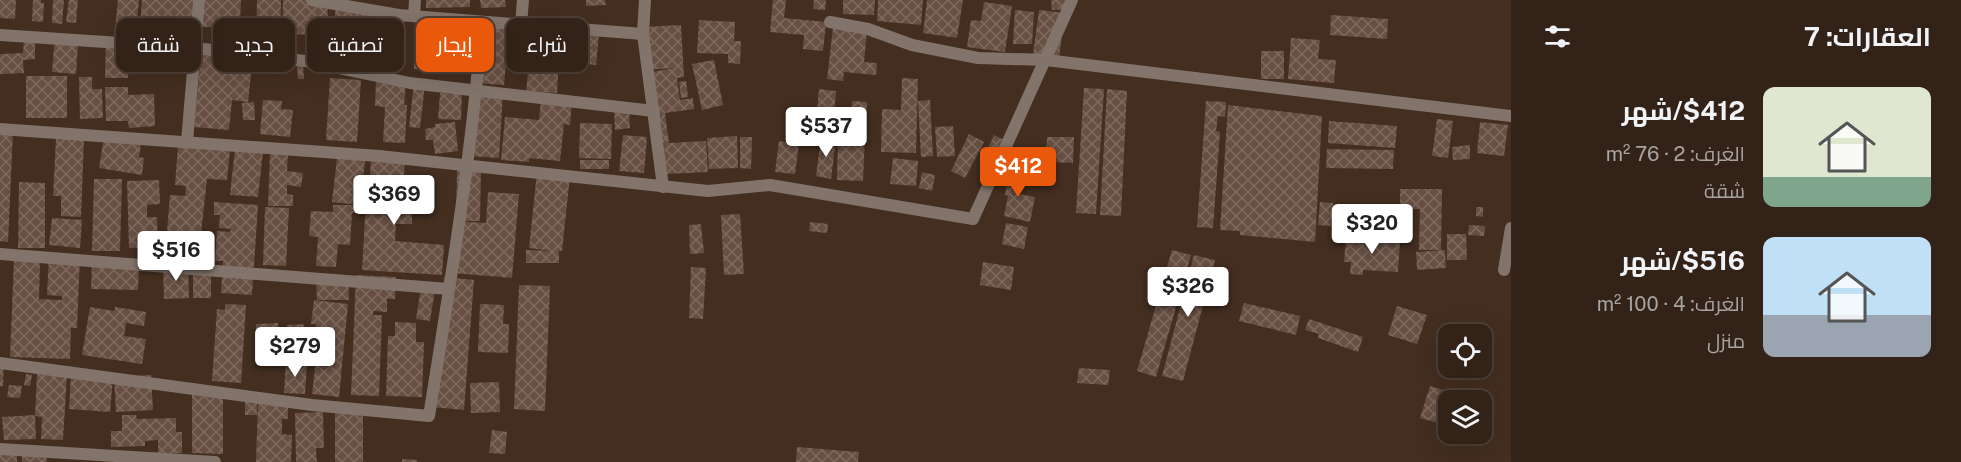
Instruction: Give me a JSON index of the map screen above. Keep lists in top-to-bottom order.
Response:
{
  "page": {
    "heading": "العقارات: 7",
    "chip": [
      "شراء",
      "إيجار",
      "تصفية",
      "جديد",
      "شقة"
    ],
    "list": [
      {
        "name": "$412/شهر",
        "note": "الغرف: 2 · 76 m² · شقة"
      },
      {
        "name": "$516/شهر",
        "note": "الغرف: 4 · 100 m² · منزل"
      }
    ],
    "price": [
      "$537",
      "$412",
      "$369",
      "$320",
      "$516",
      "$326",
      "$279"
    ]
  }
}
